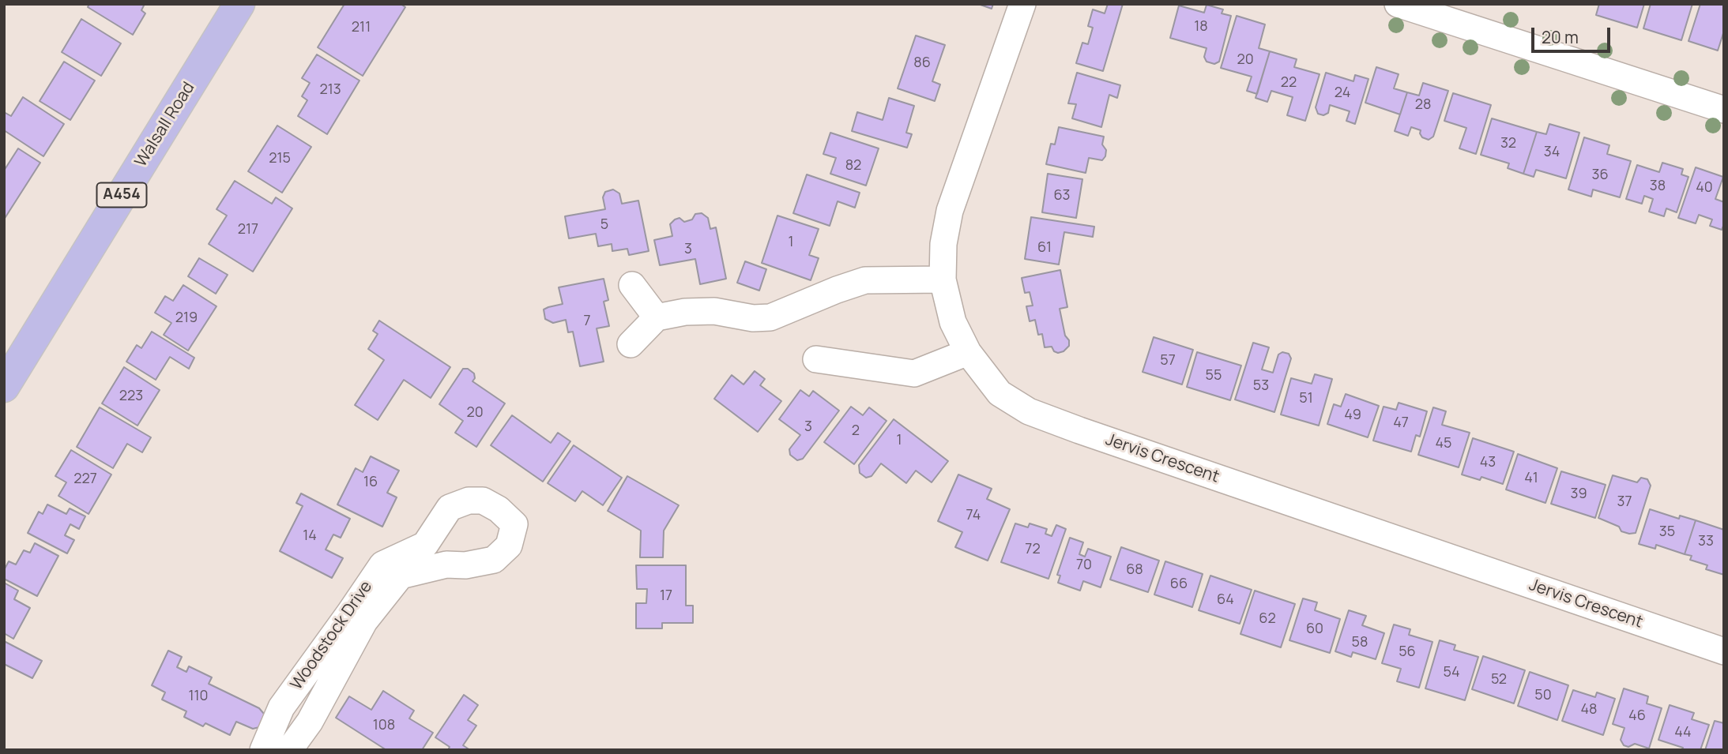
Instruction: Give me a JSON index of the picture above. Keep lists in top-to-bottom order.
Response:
{
  "streets": {
    "main road": ["Walsall Road", "A454"],
    "street": ["Jervis Crescent", "Woodstock Drive"]
  },
  "house_numbers": [
    "18",
    "211",
    "20",
    "86",
    "22",
    "213",
    "24",
    "28",
    "32",
    "34",
    "215",
    "82",
    "36",
    "38",
    "40",
    "63",
    "5",
    "217",
    "1",
    "61",
    "3",
    "219",
    "7",
    "57",
    "55",
    "53",
    "223",
    "51",
    "20",
    "49",
    "47",
    "3",
    "2",
    "1",
    "45",
    "43",
    "41",
    "227",
    "16",
    "39",
    "37",
    "74",
    "35",
    "14",
    "33",
    "72",
    "70",
    "68",
    "66",
    "17",
    "64",
    "62",
    "60",
    "58",
    "56",
    "54",
    "52",
    "50",
    "110",
    "48",
    "46",
    "108",
    "44"
  ],
  "scale_bar": "20 m"
}
